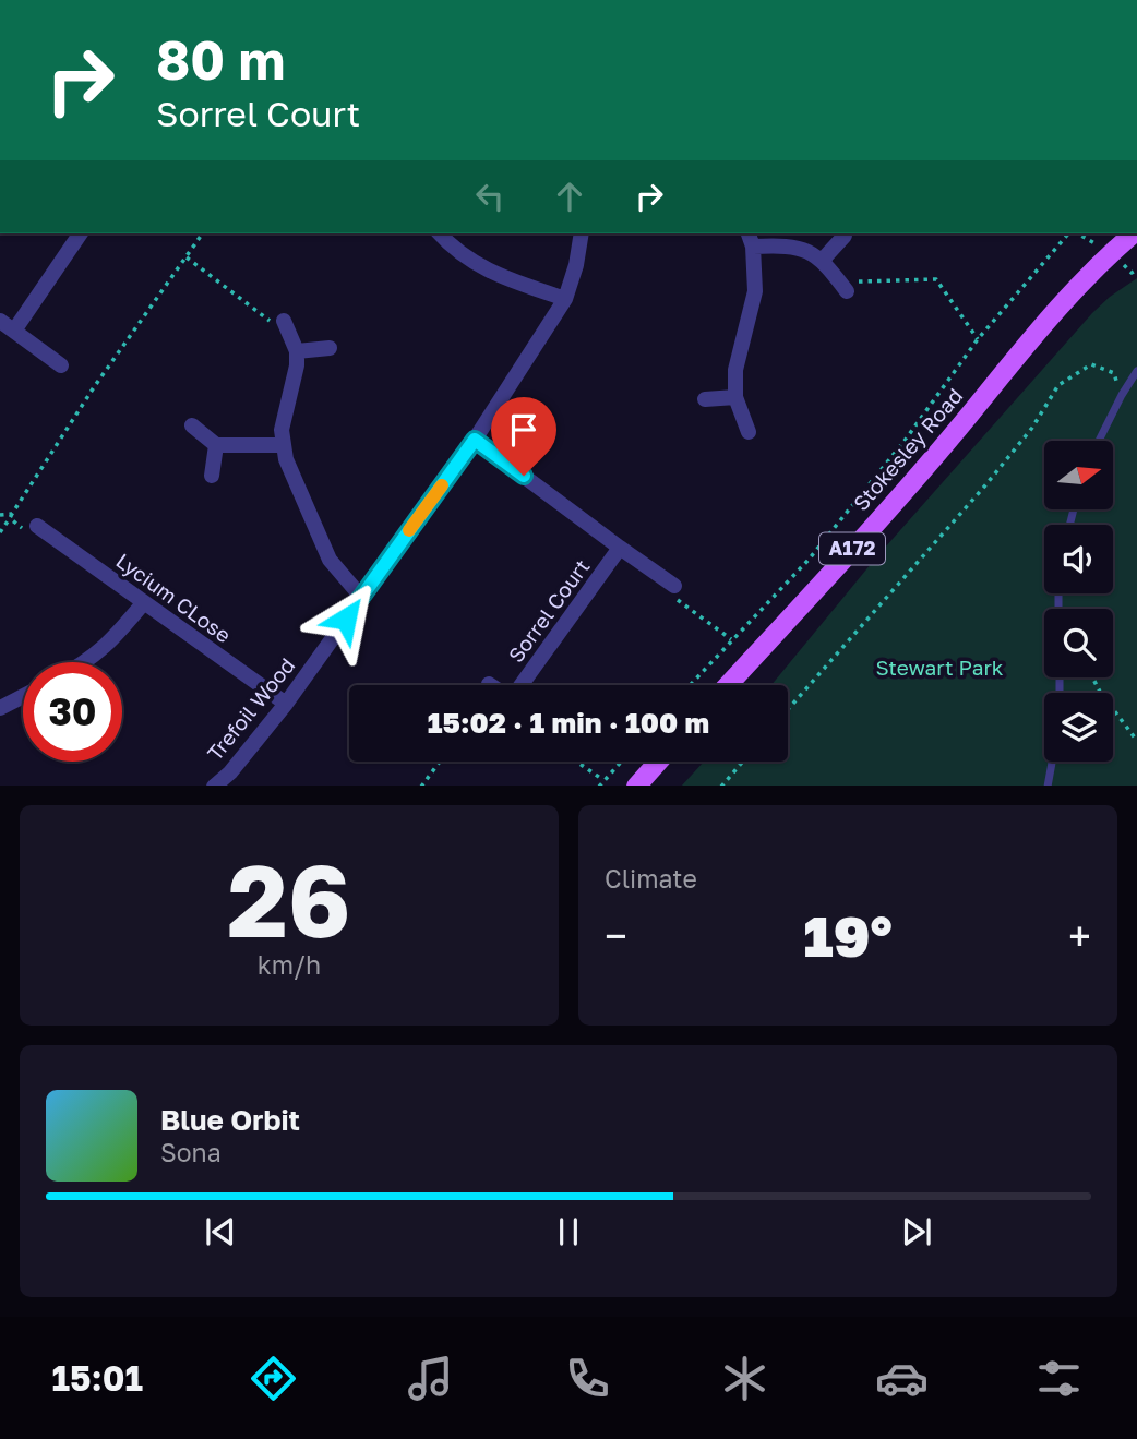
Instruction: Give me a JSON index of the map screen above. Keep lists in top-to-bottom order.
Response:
{
  "streets": {
    "main road": ["Stokesley Road", "A172"],
    "street": ["Lycium CLose", "Sorrel Court", "Trefoil Wood"]
  },
  "crossings": [
    ["Lycium CLose", "Trefoil Wood"]
  ],
  "parks": ["Stewart Park"],
  "north": "right",
  "page": {
    "turn": ["80 m", "Sorrel Court"],
    "limit": "30",
    "trip": "15:02 · 1 min · 100 m",
    "tile": [
      ["26", "km/h"],
      "Climate"
    ],
    "heat": ["−", "19°", "+"],
    "song": ["Blue Orbit", "Sona"],
    "tabs": "15:01"
  }
}
